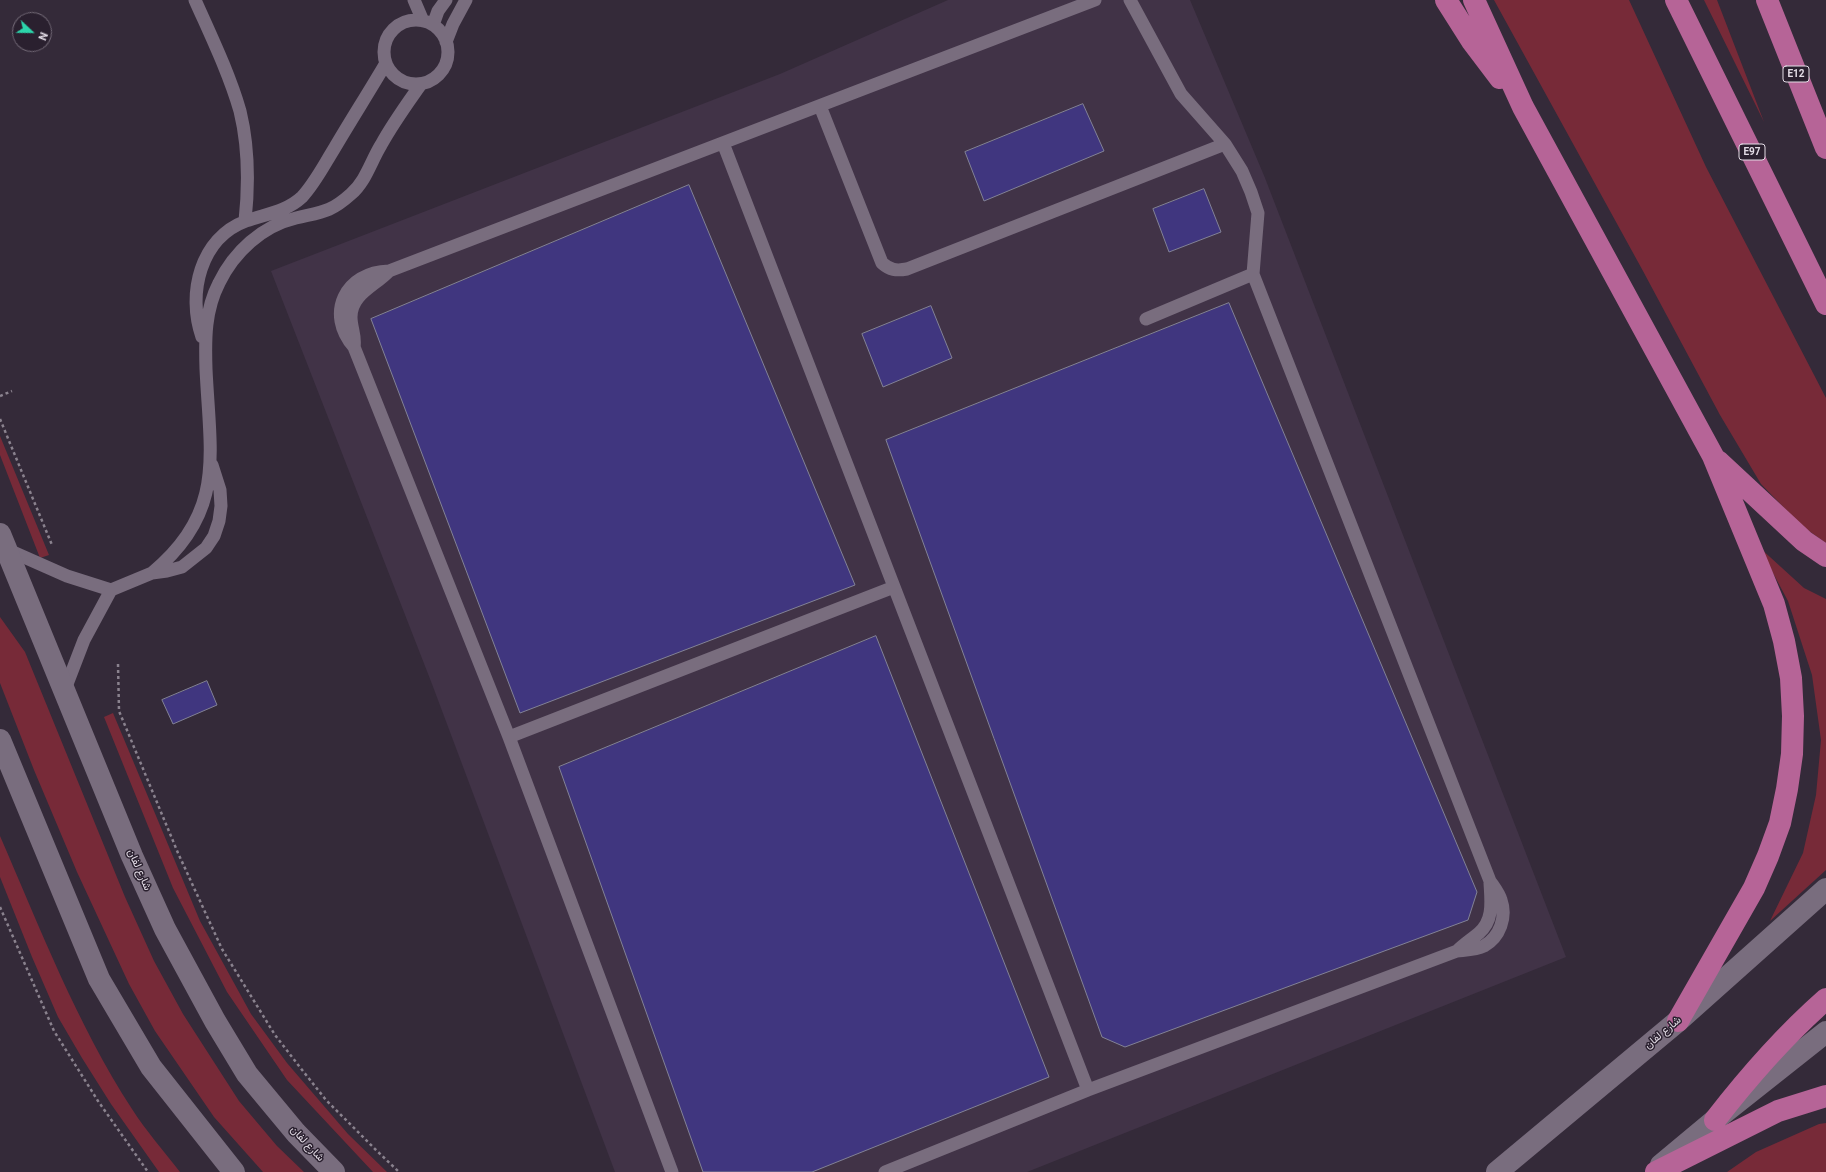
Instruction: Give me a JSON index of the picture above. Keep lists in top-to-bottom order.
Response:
{
  "streets": {
    "highway": ["E12", "E97"],
    "street": ["شارع لفان"]
  },
  "north": "right"
}
